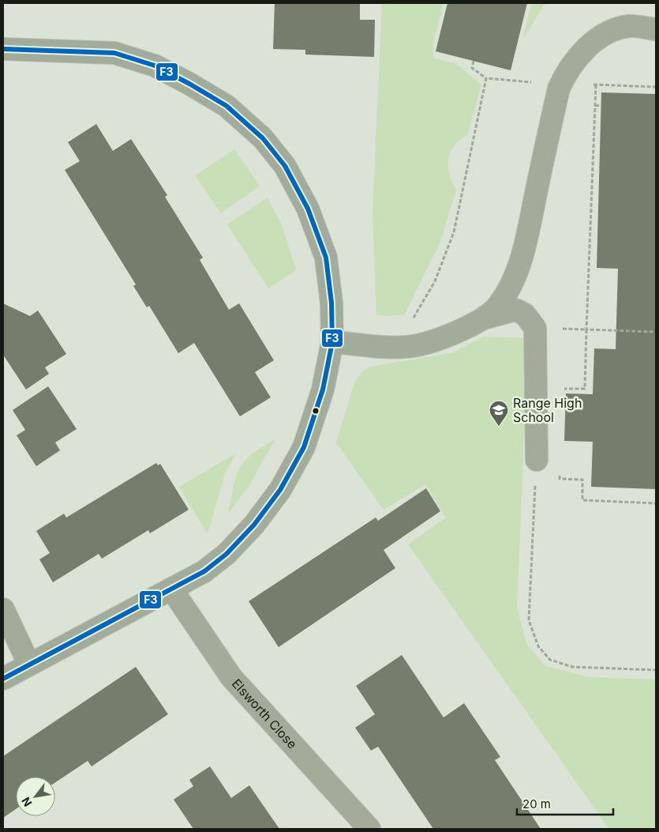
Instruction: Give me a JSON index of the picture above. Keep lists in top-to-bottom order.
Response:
{
  "streets": {
    "street": ["Elsworth Close"]
  },
  "places": {
    "school or university": ["Range High School"]
  },
  "lines": ["transit line F3"],
  "scale_bar": "20 m",
  "north": "bottom left"
}
